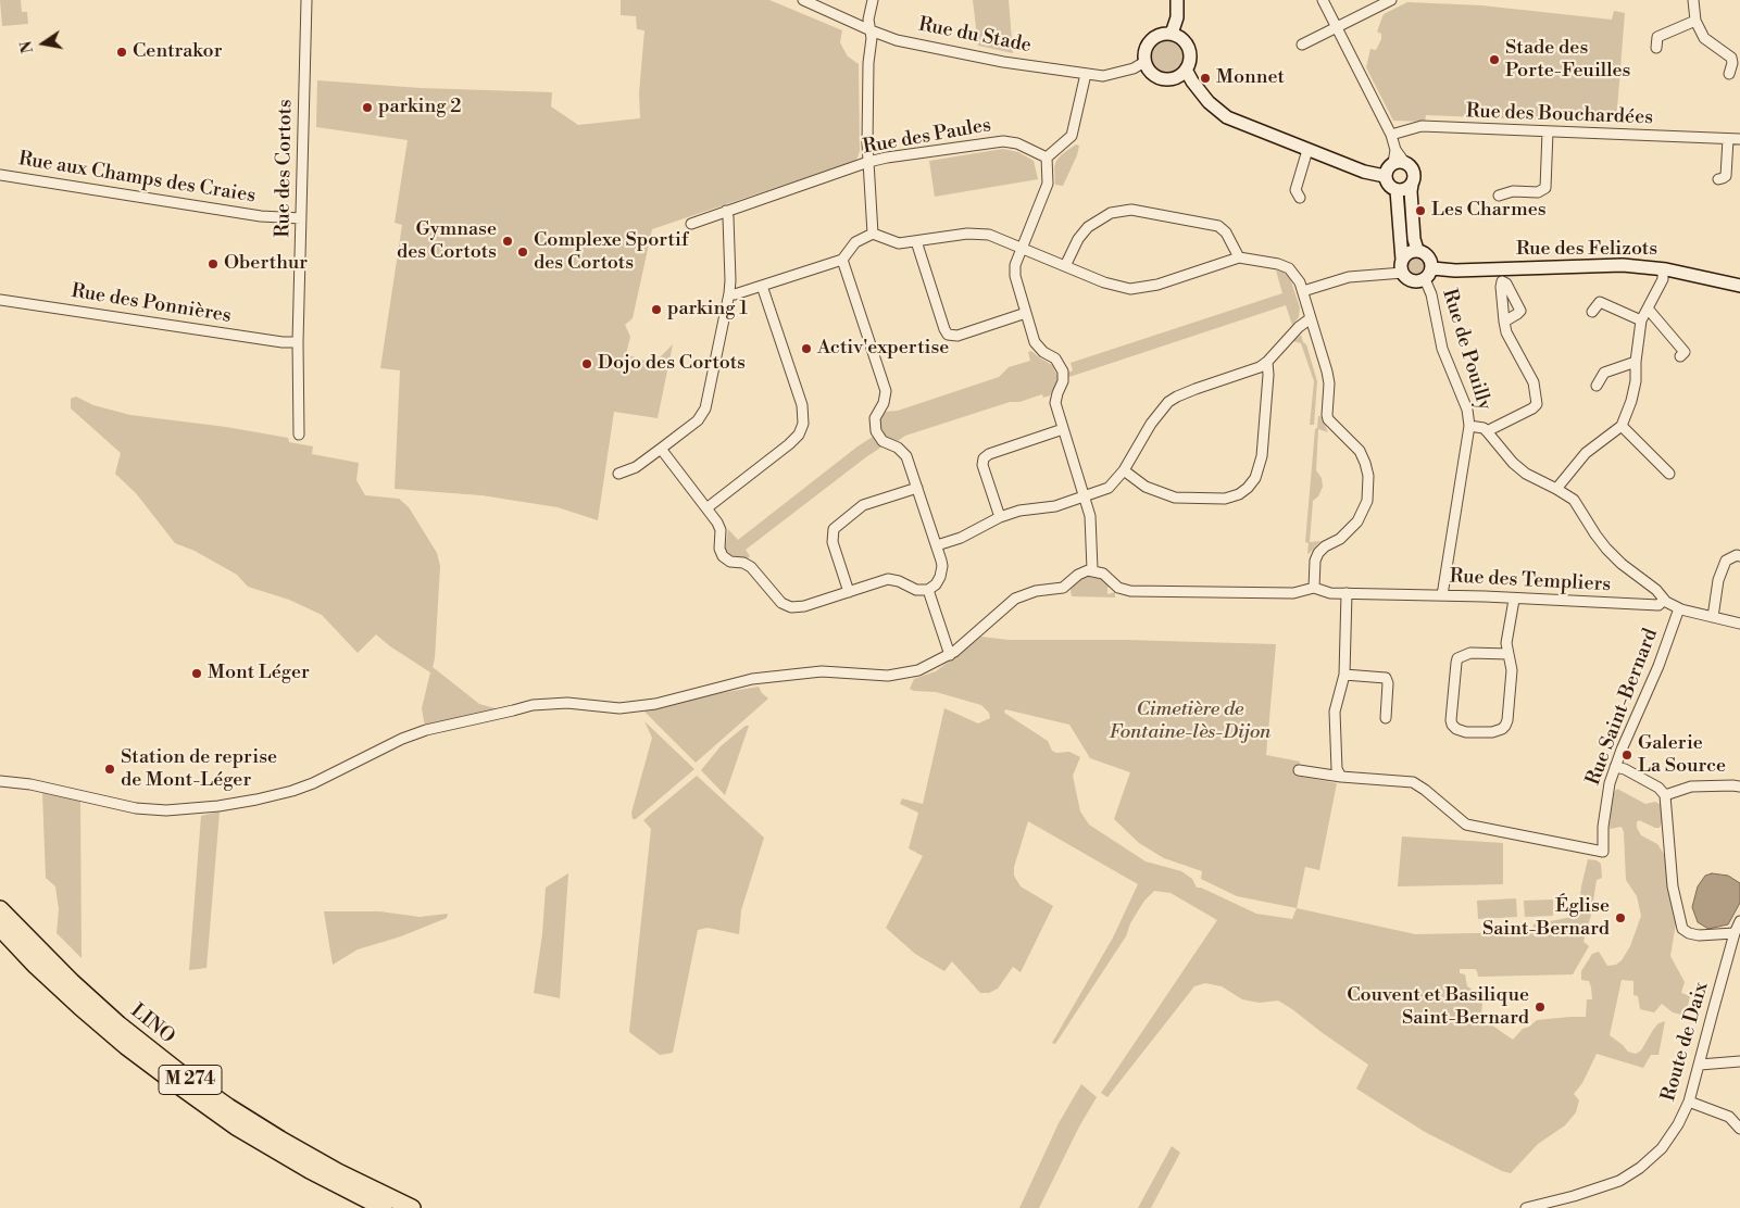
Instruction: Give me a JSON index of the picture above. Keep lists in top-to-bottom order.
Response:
{
  "streets": {
    "highway": ["LINO", "M 274"],
    "street": [
      "Rue du Stade",
      "Rue des Bouchardées",
      "Rue des Paules",
      "Rue des Cortots",
      "Rue aux Champs des Craies",
      "Rue des Felizots",
      "Rue des Ponnières",
      "Rue de Pouilly",
      "Rue des Templiers",
      "Rue Saint-Bernard",
      "Route de Daix"
    ]
  },
  "crossings": [
    ["Rue des Cortots", "Rue aux Champs des Craies"],
    ["Rue des Cortots", "Rue des Ponnières"],
    ["Rue des Felizots", "Rue de Pouilly"],
    ["Rue de Pouilly", "Rue des Templiers"]
  ],
  "parks": ["Cimetière de Fontaine-lès-Dijon"],
  "places": [
    "Centrakor",
    "Stade des Porte-Feuilles",
    "Monnet",
    "parking 2",
    "Les Charmes",
    "Gymnase des Cortots",
    "Complexe Sportif des Cortots",
    "Oberthur",
    "parking 1",
    "Activ'expertise",
    "Dojo des Cortots",
    "Mont Léger",
    "Galerie La Source",
    "Station de reprise de Mont-Léger",
    "Église Saint-Bernard",
    "Couvent et Basilique Saint-Bernard"
  ],
  "north": "left"
}
